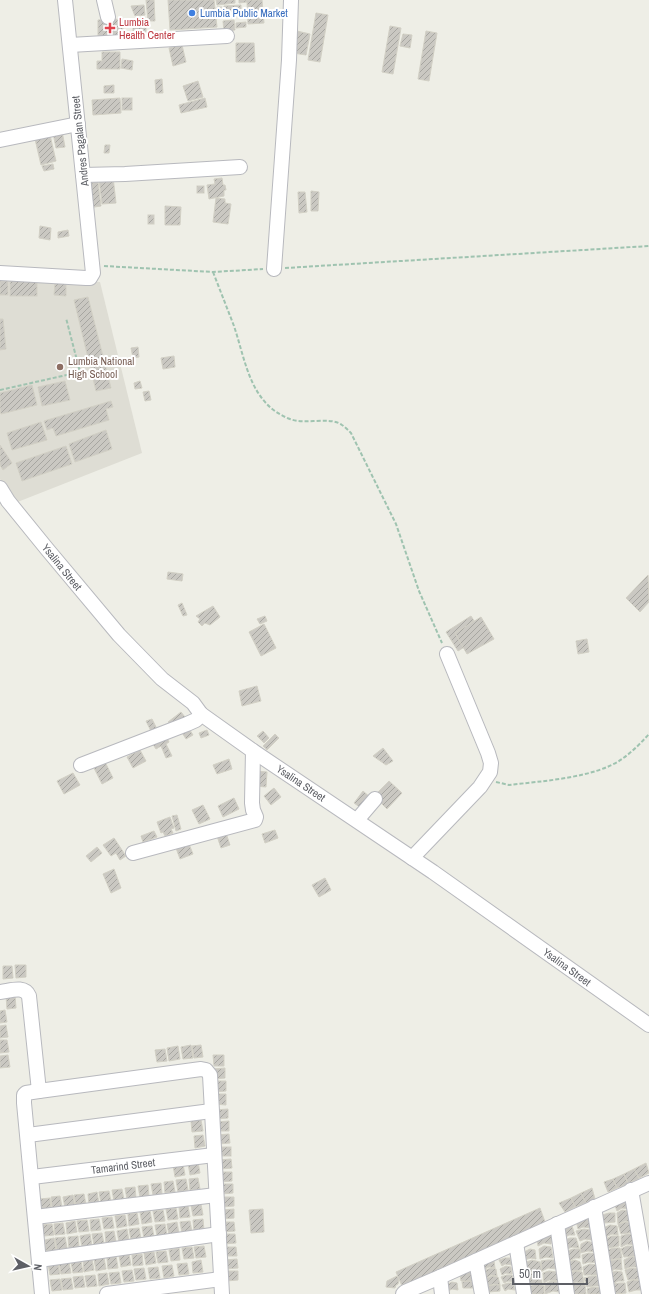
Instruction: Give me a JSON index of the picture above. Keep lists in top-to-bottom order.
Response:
{
  "streets": {
    "street": ["Andres Pagalan Street", "Ysalina Street", "Tamarind Street"]
  },
  "places": {
    "other": ["Lumbia Public Market", "Lumbia National High School"],
    "health": ["Lumbia Health Center"]
  },
  "scale_bar": "50 m",
  "north": "right"
}
